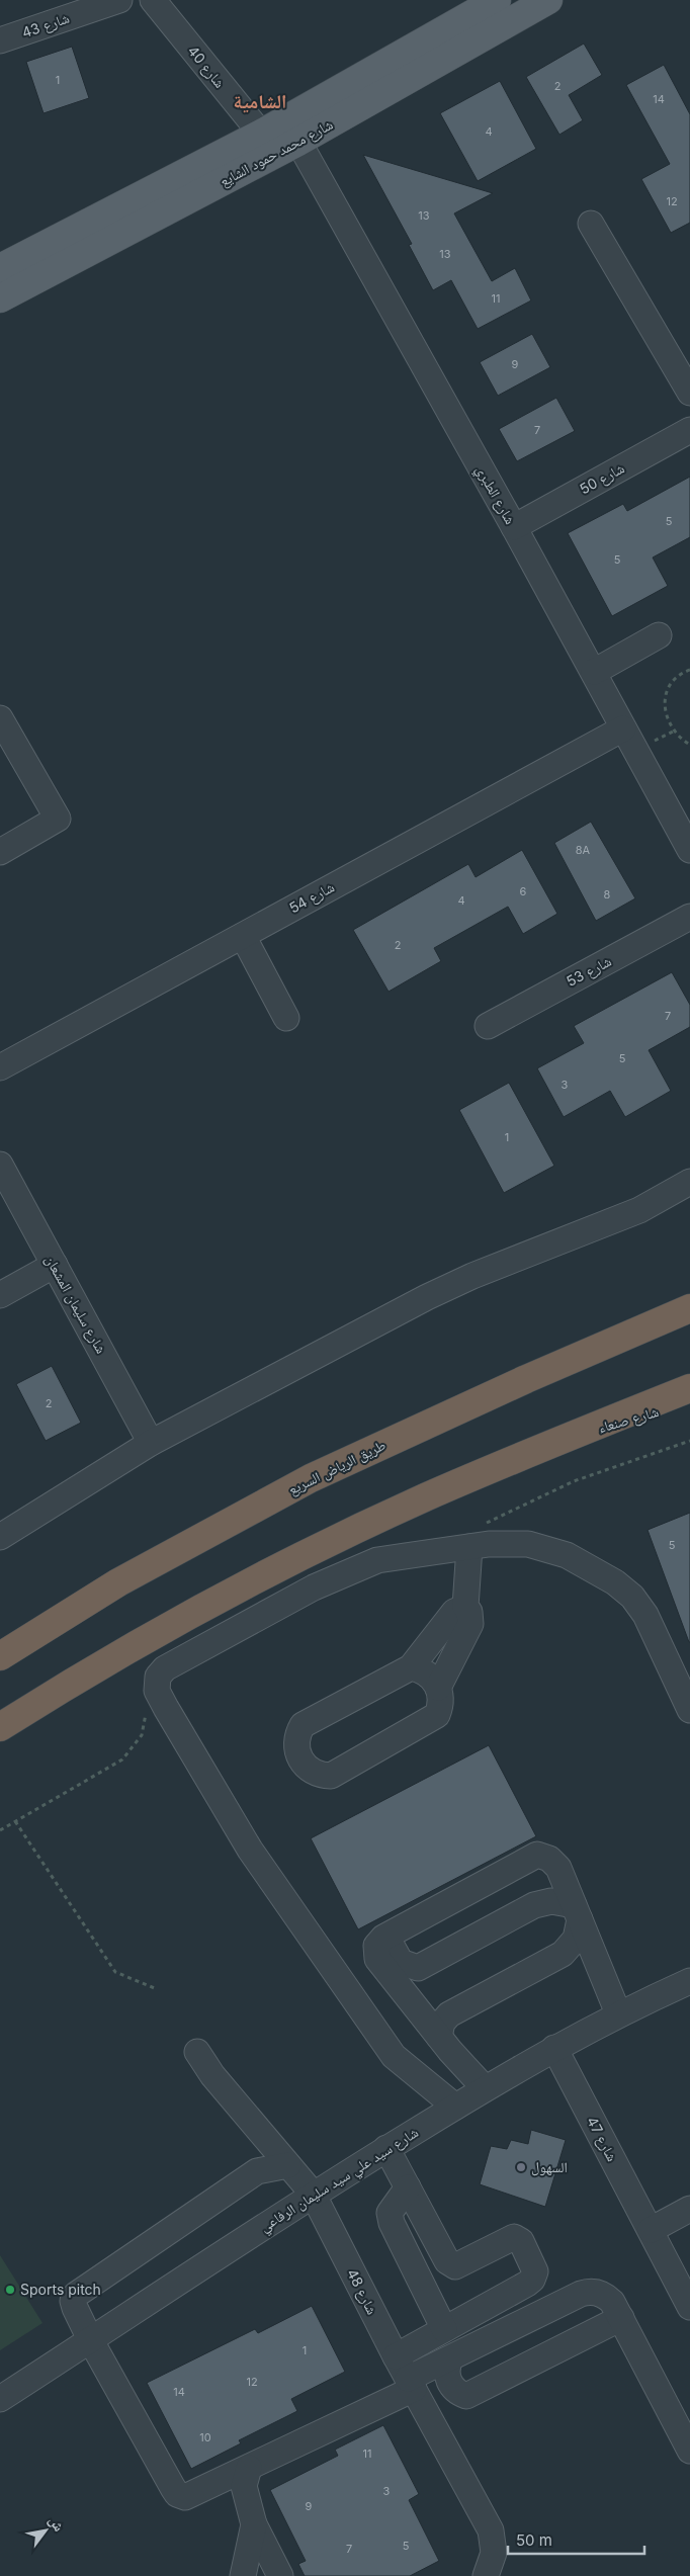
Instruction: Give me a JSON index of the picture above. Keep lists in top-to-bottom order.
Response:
{
  "streets": {
    "highway": ["طريق الرياض السريع"],
    "main road": ["شارع محمد حمود الشايع", "شارع صنعاء"],
    "street": [
      "شارع 43",
      "شارع 40",
      "شارع 50",
      "شارع الطبري",
      "شارع 54",
      "شارع 53",
      "شارع سليمان المشعان",
      "شارع 47",
      "شارع سيد علي سيد سليمان الرفاعي",
      "شارع 48"
    ]
  },
  "crossings": [
    ["شارع 40", "شارع محمد حمود الشايع"],
    ["شارع محمد حمود الشايع", "شارع الطبري"],
    ["شارع 50", "شارع الطبري"],
    ["شارع الطبري", "شارع 54"],
    ["شارع 47", "شارع سيد علي سيد سليمان الرفاعي"],
    ["شارع سيد علي سيد سليمان الرفاعي", "شارع 48"]
  ],
  "districts": ["الشامية"],
  "places": ["السهول", "Sports pitch"],
  "house_numbers": [
    "1",
    "2",
    "14",
    "4",
    "12",
    "13",
    "13",
    "11",
    "9",
    "7",
    "5",
    "5",
    "8A",
    "6",
    "8",
    "4",
    "2",
    "7",
    "5",
    "3",
    "1",
    "2",
    "5",
    "1",
    "12",
    "14",
    "10",
    "11",
    "3",
    "9",
    "5",
    "7"
  ],
  "scale_bar": "50 m",
  "north": "top right"
}
